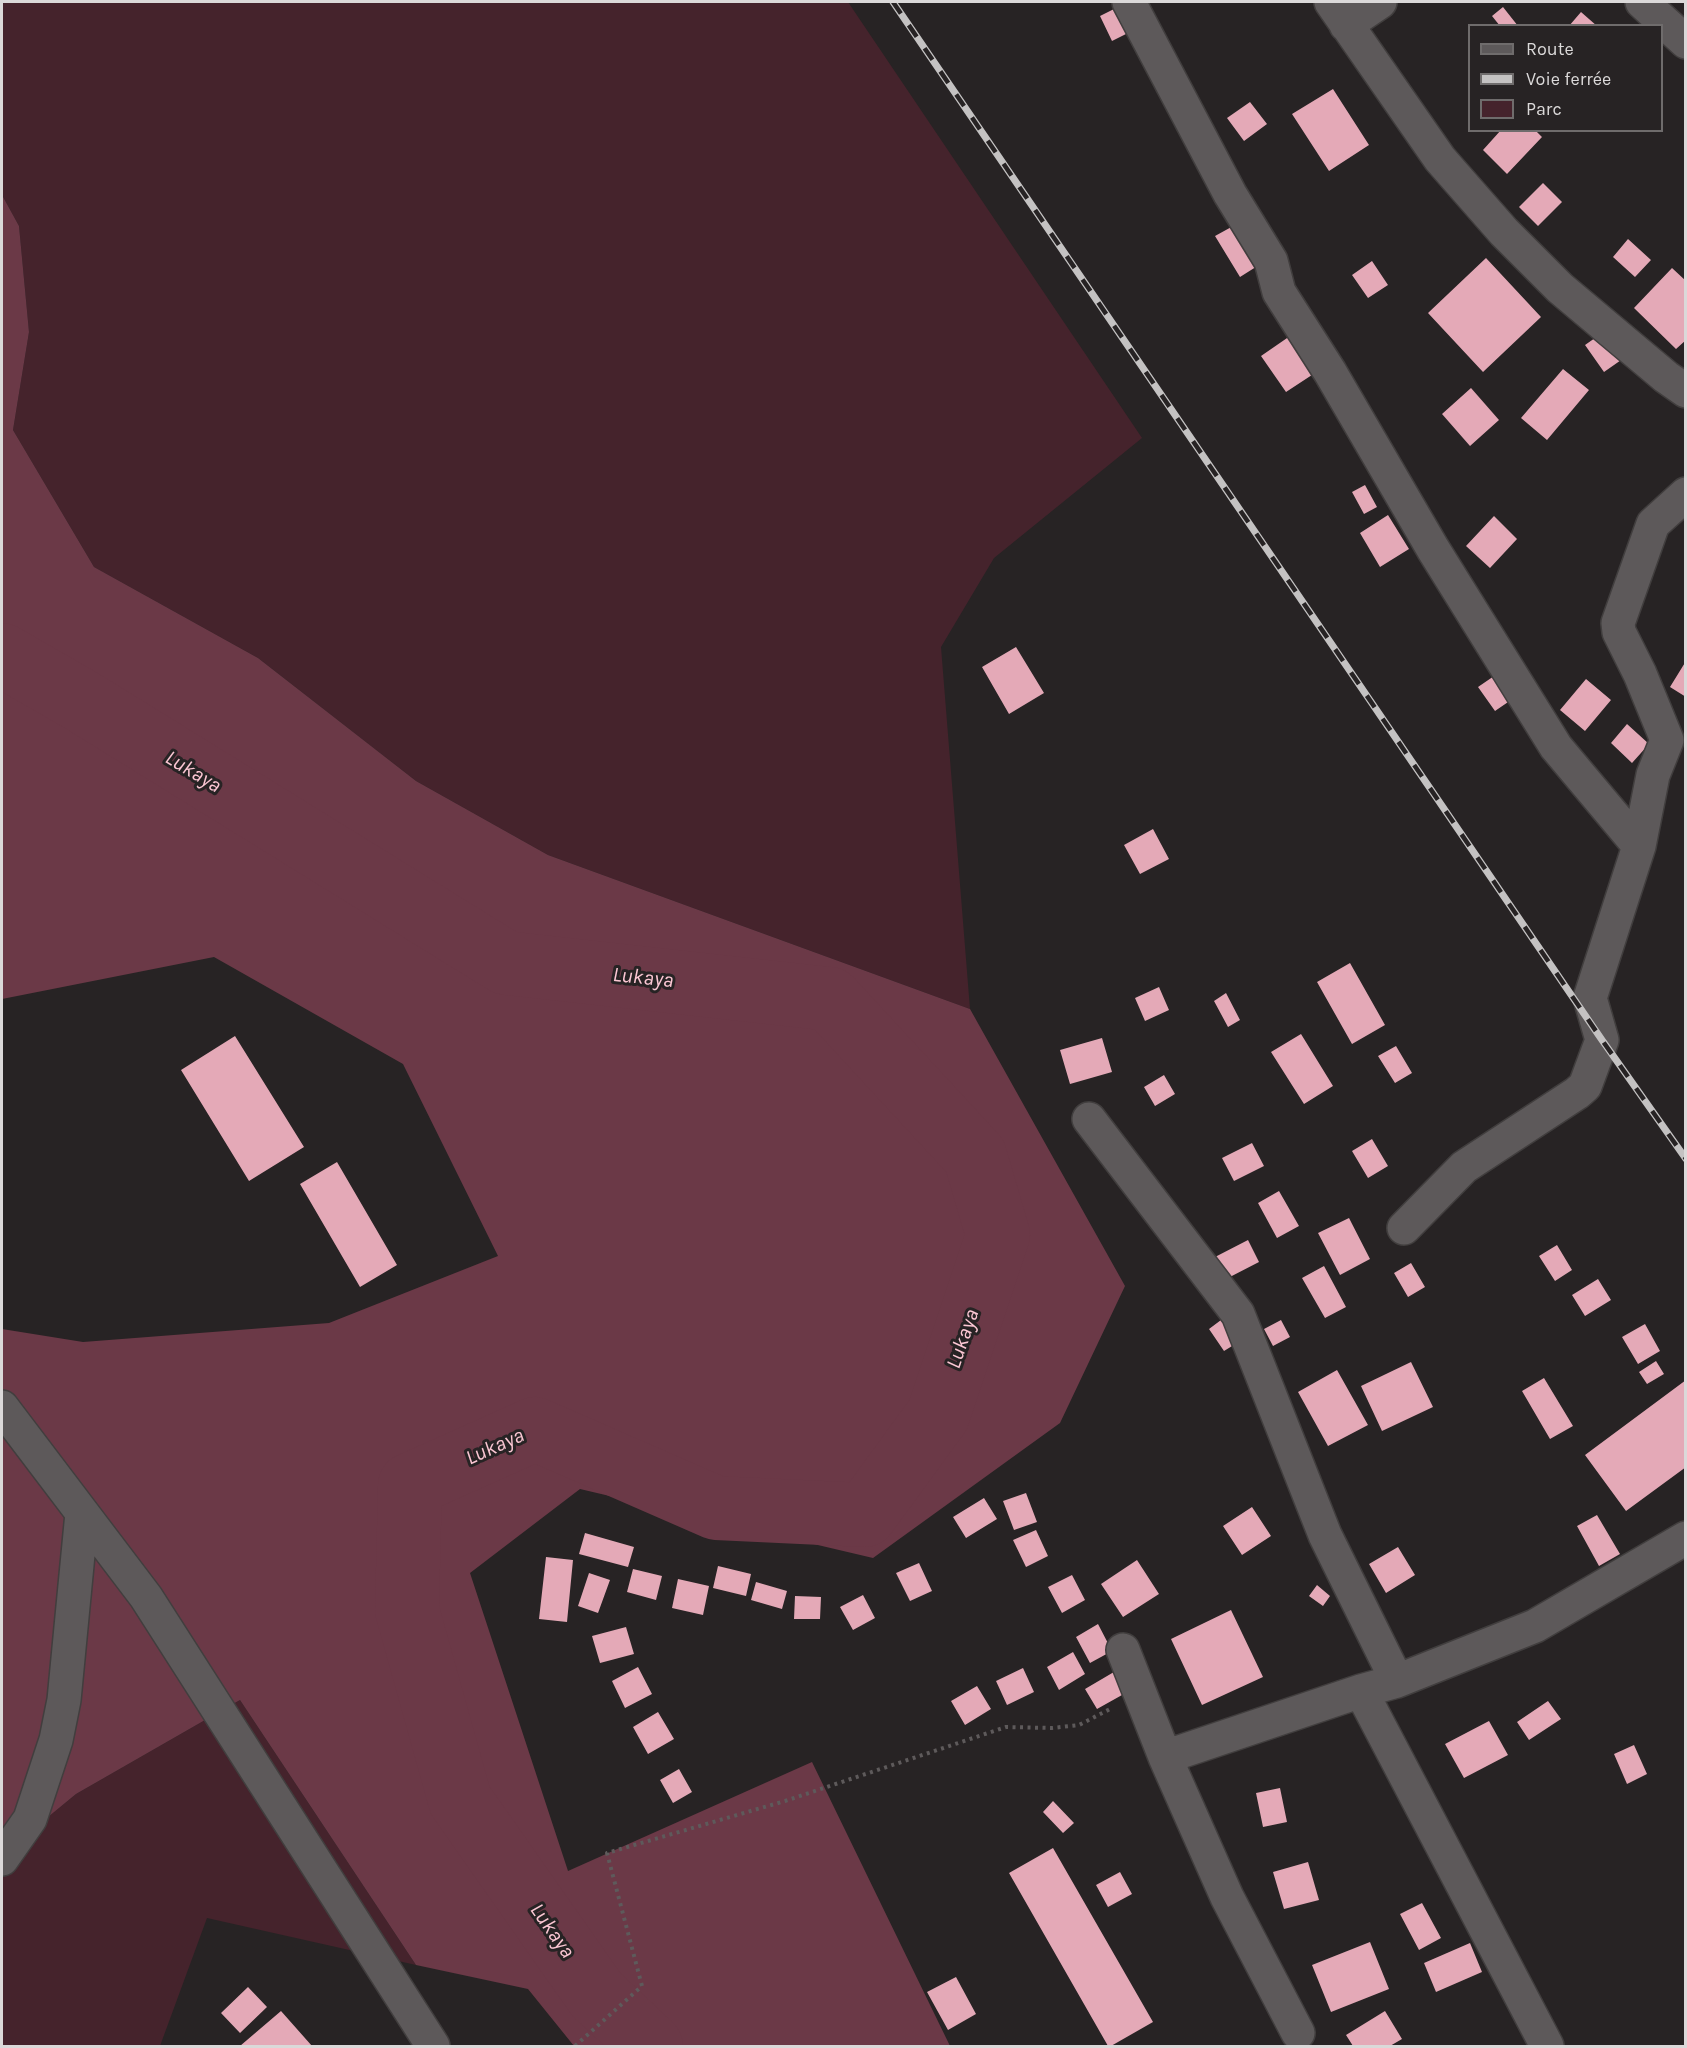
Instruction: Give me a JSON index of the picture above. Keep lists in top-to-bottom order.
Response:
{
  "water": ["Lukaya"],
  "legend": ["Route", "Voie ferrée", "Parc"]
}
